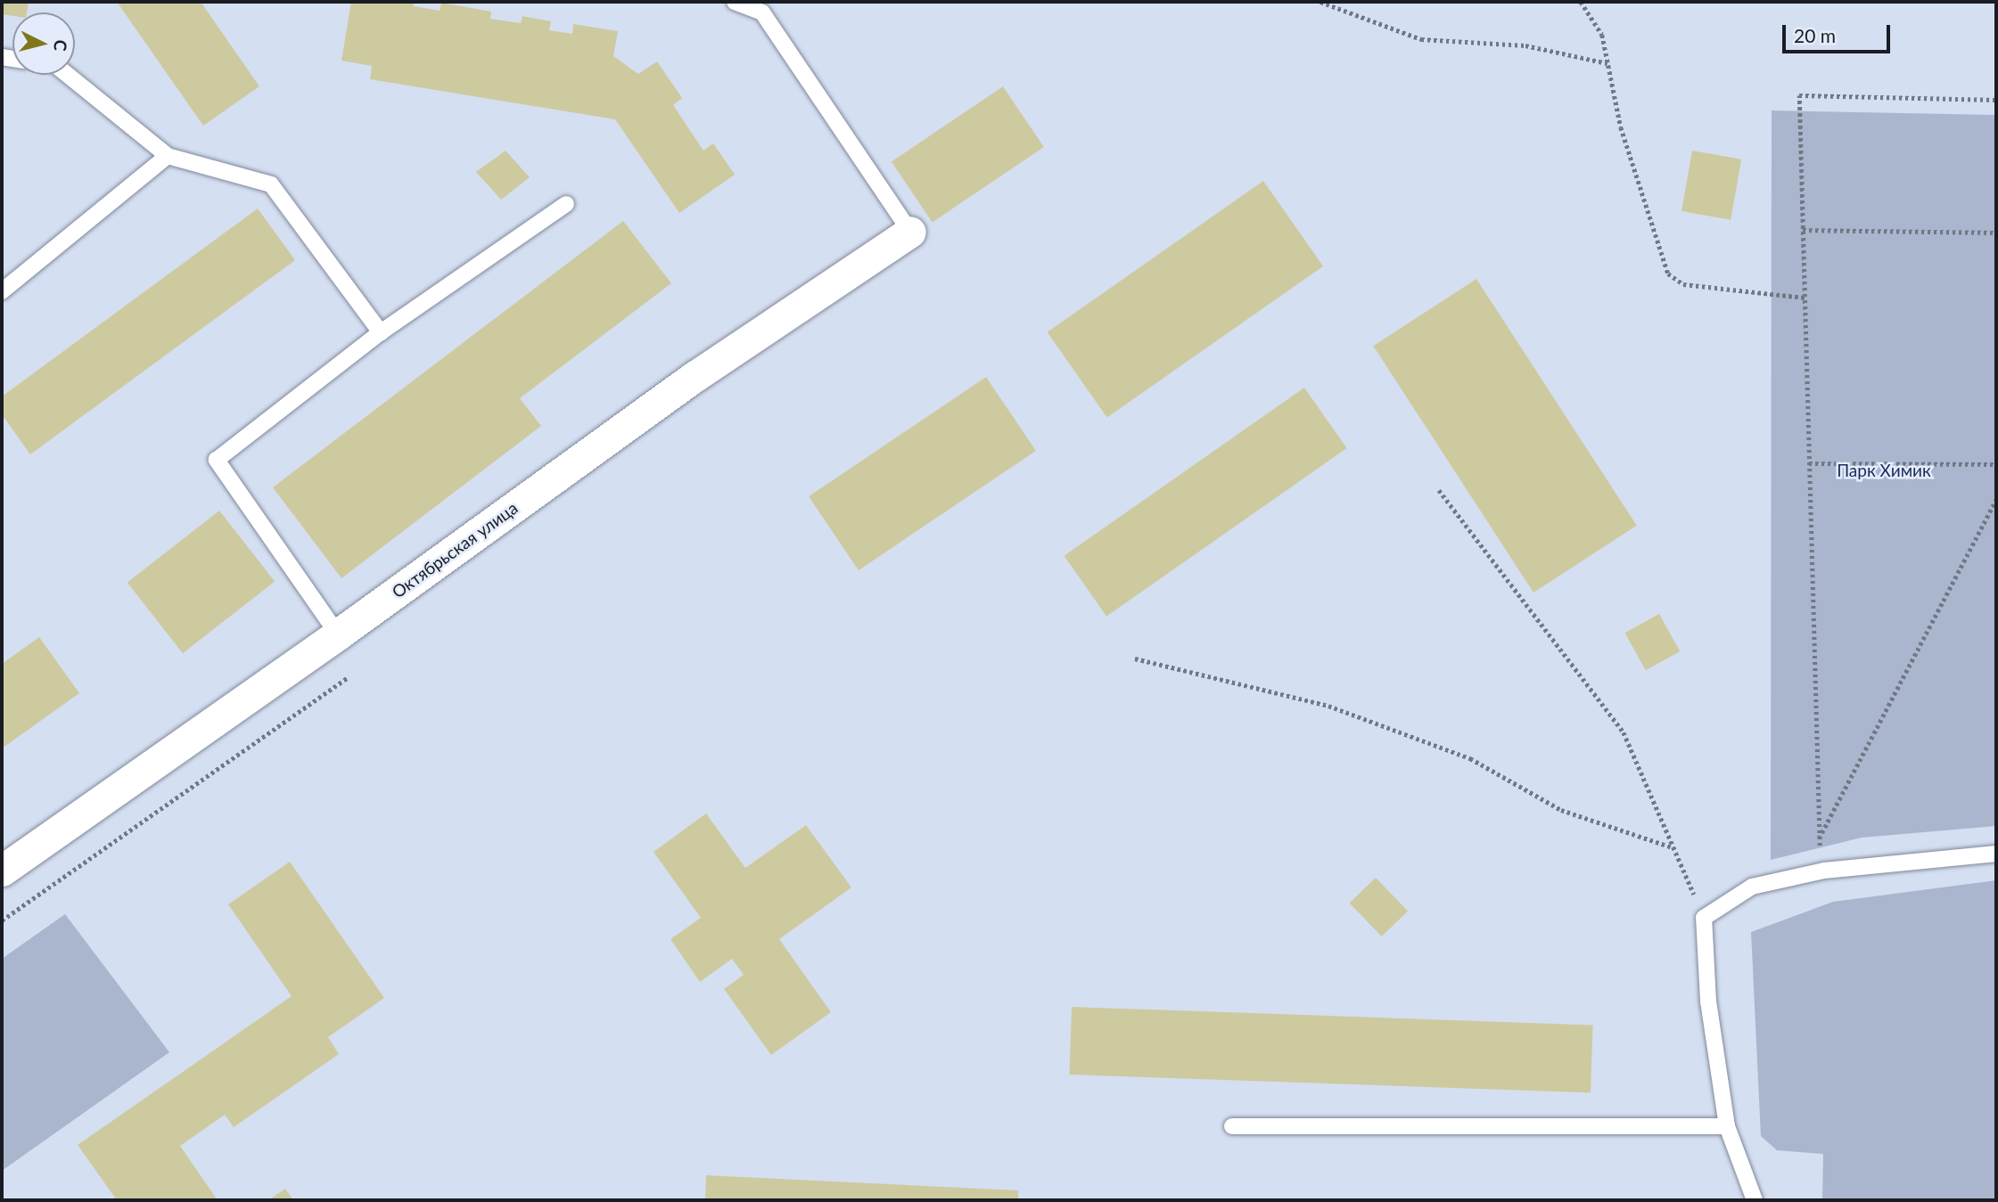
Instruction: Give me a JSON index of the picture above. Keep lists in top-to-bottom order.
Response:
{
  "streets": {
    "street": ["Октябрьская улица"]
  },
  "parks": ["Парк Химик"],
  "scale_bar": "20 m",
  "north": "right"
}
